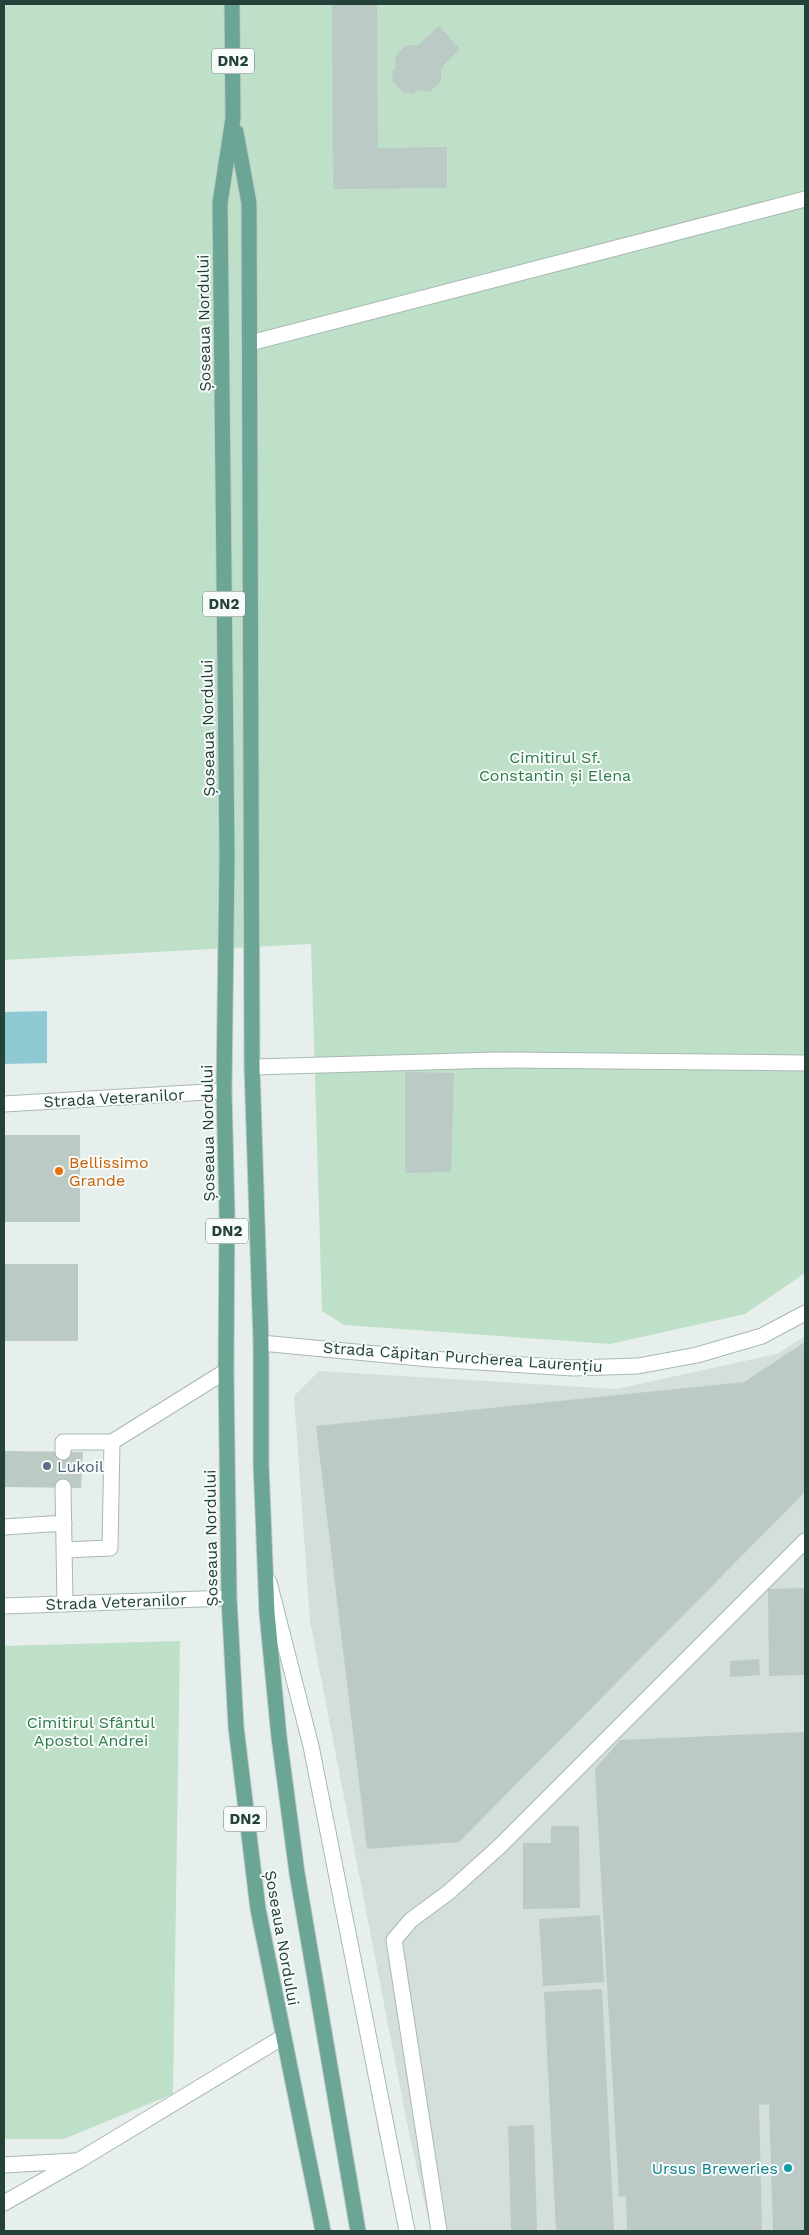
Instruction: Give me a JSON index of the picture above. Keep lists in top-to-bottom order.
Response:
{
  "streets": {
    "main road": ["DN2", "Șoseaua Nordului"],
    "street": ["Strada Veteranilor", "Strada Căpitan Purcherea Laurențiu"]
  },
  "crossings": [
    ["Șoseaua Nordului", "Strada Veteranilor"],
    ["Șoseaua Nordului", "Strada Căpitan Purcherea Laurențiu"]
  ],
  "parks": ["Cimitirul Sf. Constantin și Elena", "Cimitirul Sfântul Apostol Andrei"],
  "places": ["Bellissimo Grande", "Lukoil", "Ursus Breweries"]
}
